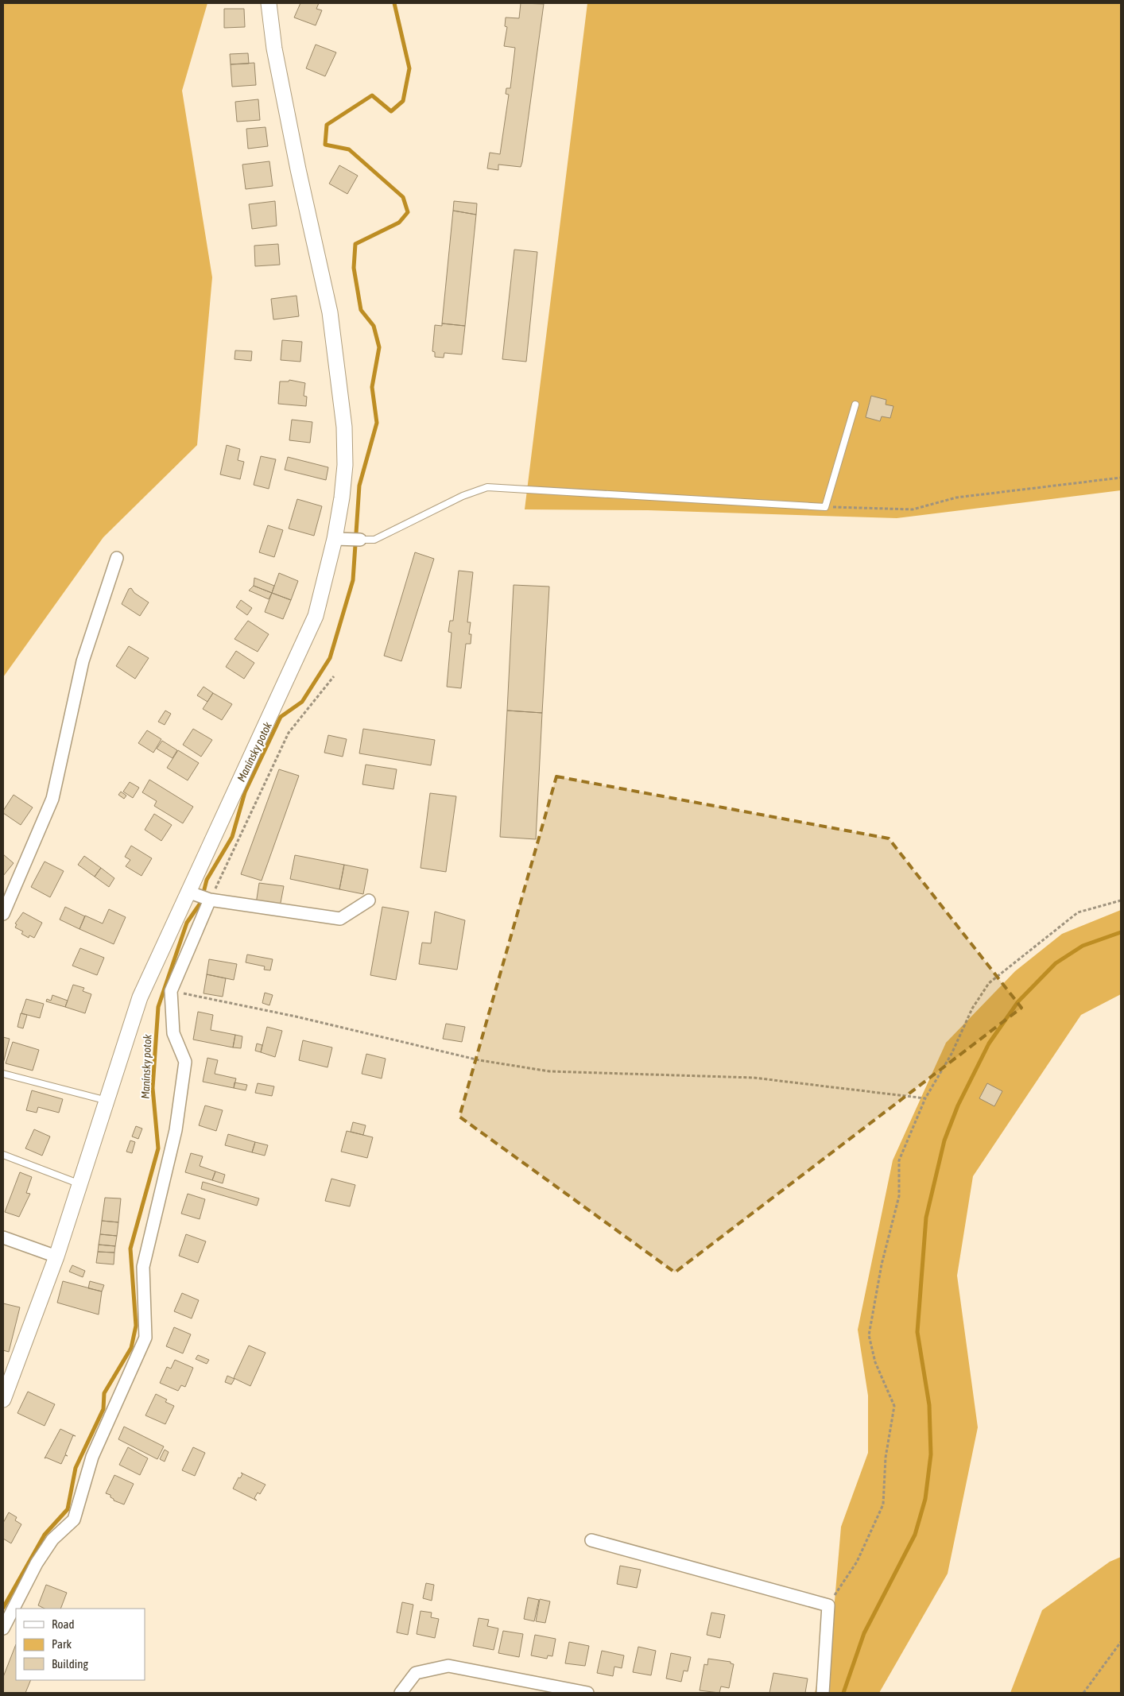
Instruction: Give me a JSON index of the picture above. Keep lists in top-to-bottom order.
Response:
{
  "water": ["Manínsky potok"],
  "legend": ["Road", "Park", "Building"]
}
